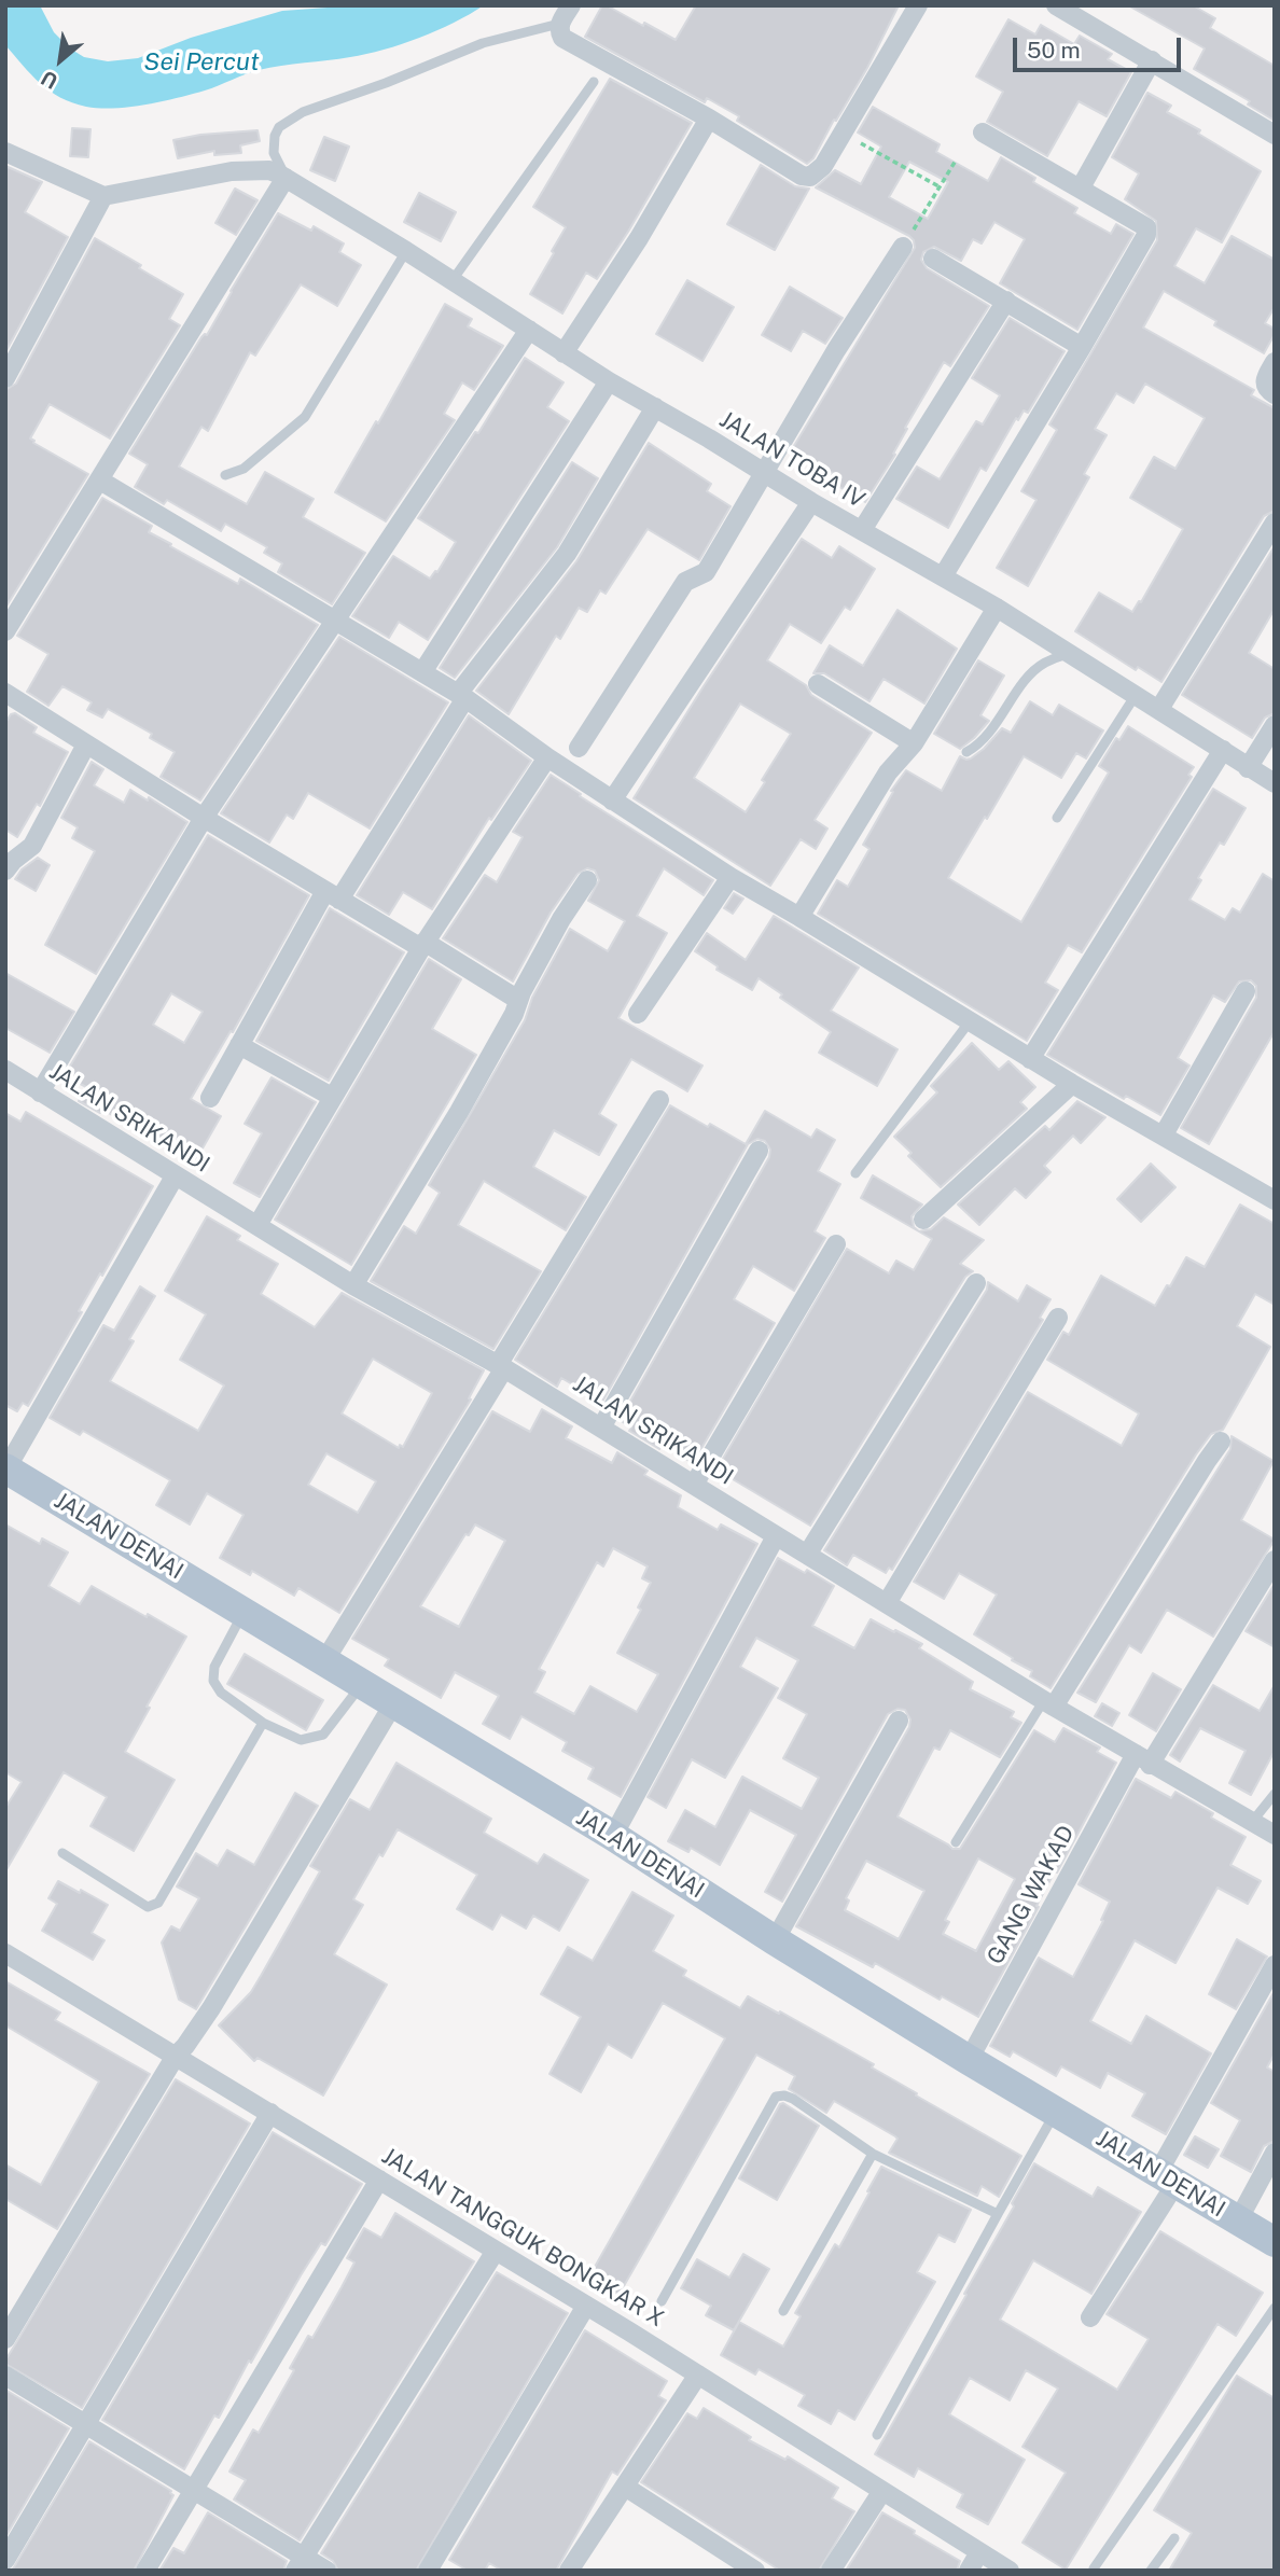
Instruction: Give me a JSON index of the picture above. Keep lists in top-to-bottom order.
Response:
{
  "streets": {
    "main road": ["JALAN DENAI"],
    "street": [
      "JALAN TOBA IV",
      "JALAN SRIKANDI",
      "GANG WAKAD",
      "JALAN TANGGUK BONGKAR X"
    ]
  },
  "crossings": [
    ["JALAN SRIKANDI", "GANG WAKAD"],
    ["JALAN DENAI", "GANG WAKAD"]
  ],
  "water": ["Sei Percut"],
  "scale_bar": "50 m",
  "north": "bottom left"
}
